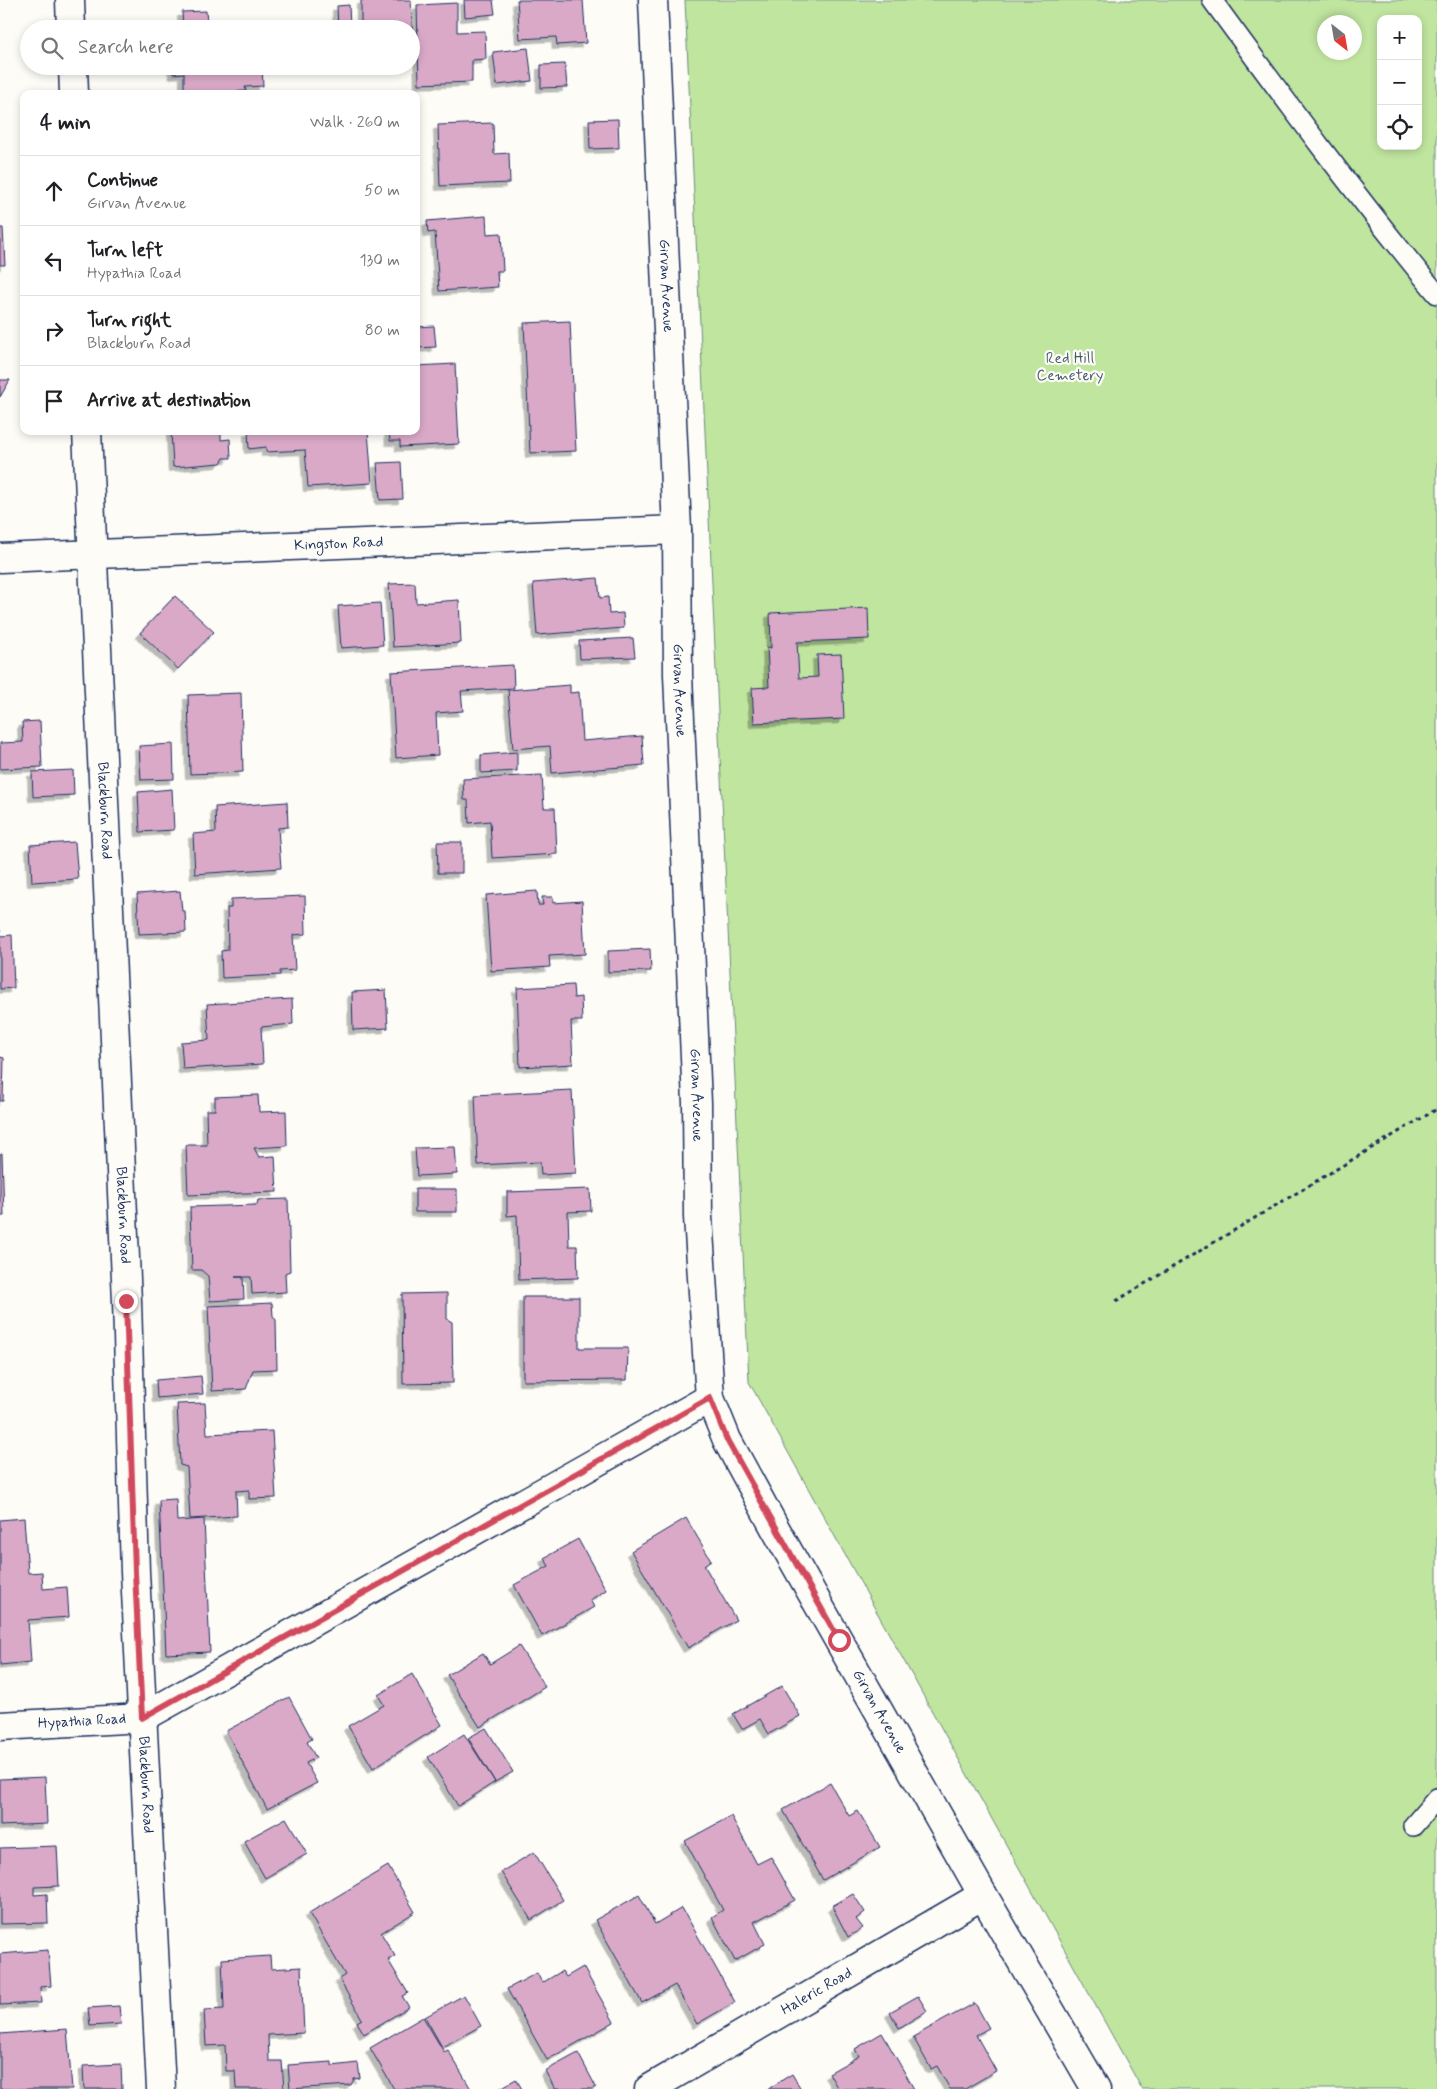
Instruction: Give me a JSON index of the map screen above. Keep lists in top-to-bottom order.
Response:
{
  "streets": {
    "street": [
      "Girvan Avenue",
      "Kingston Road",
      "Blackburn Road",
      "Hypathia Road",
      "Haleric Road"
    ]
  },
  "crossings": [
    ["Girvan Avenue", "Kingston Road"],
    ["Girvan Avenue", "Hypathia Road"],
    ["Girvan Avenue", "Haleric Road"],
    ["Kingston Road", "Blackburn Road"],
    ["Blackburn Road", "Hypathia Road"]
  ],
  "parks": ["Red Hill Cemetery"],
  "north": "bottom right",
  "page": {
    "map_buttons": ["+", "−"],
    "search": "Search here",
    "heading": ["4 min", "Walk · 260 m"],
    "list": [
      ["Continue", "Girvan Avenue", "50 m"],
      ["Turn left", "Hypathia Road", "130 m"],
      ["Turn right", "Blackburn Road", "80 m"],
      "Arrive at destination"
    ]
  }
}
